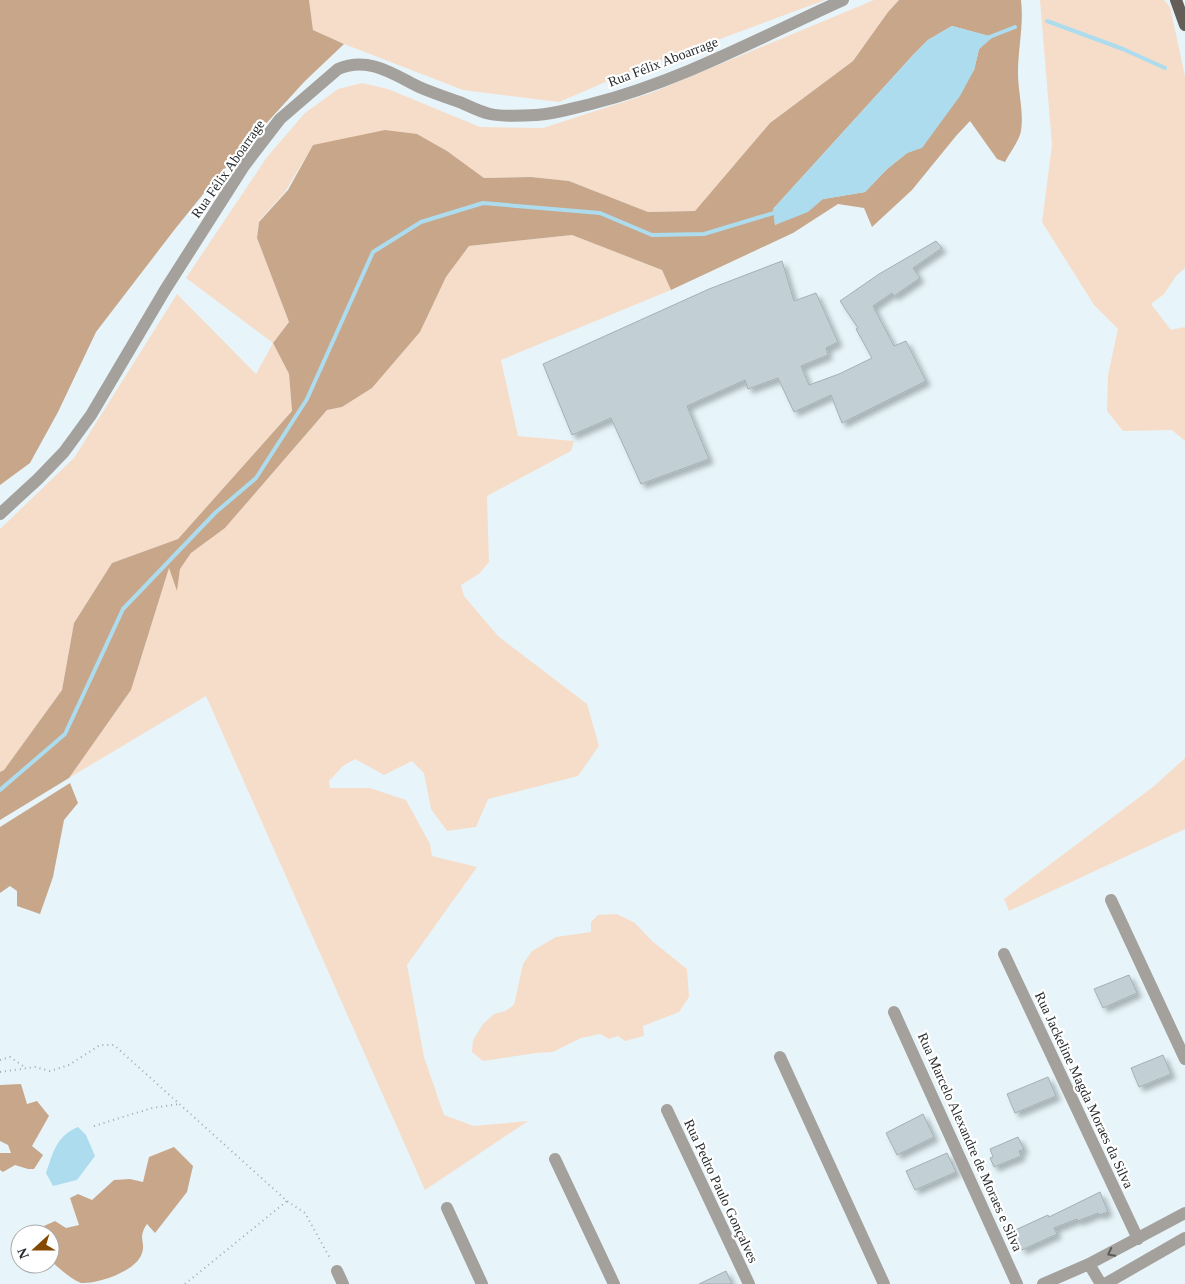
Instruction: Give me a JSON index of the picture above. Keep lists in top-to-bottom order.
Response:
{
  "streets": {
    "street": [
      "Rua Félix Aboarrage",
      "Rua Jackeline Magda Moraes da Silva",
      "Rua Marcelo Alexandre de Moraes e Silva",
      "Rua Pedro Paulo Gonçalves"
    ]
  },
  "north": "left"
}
